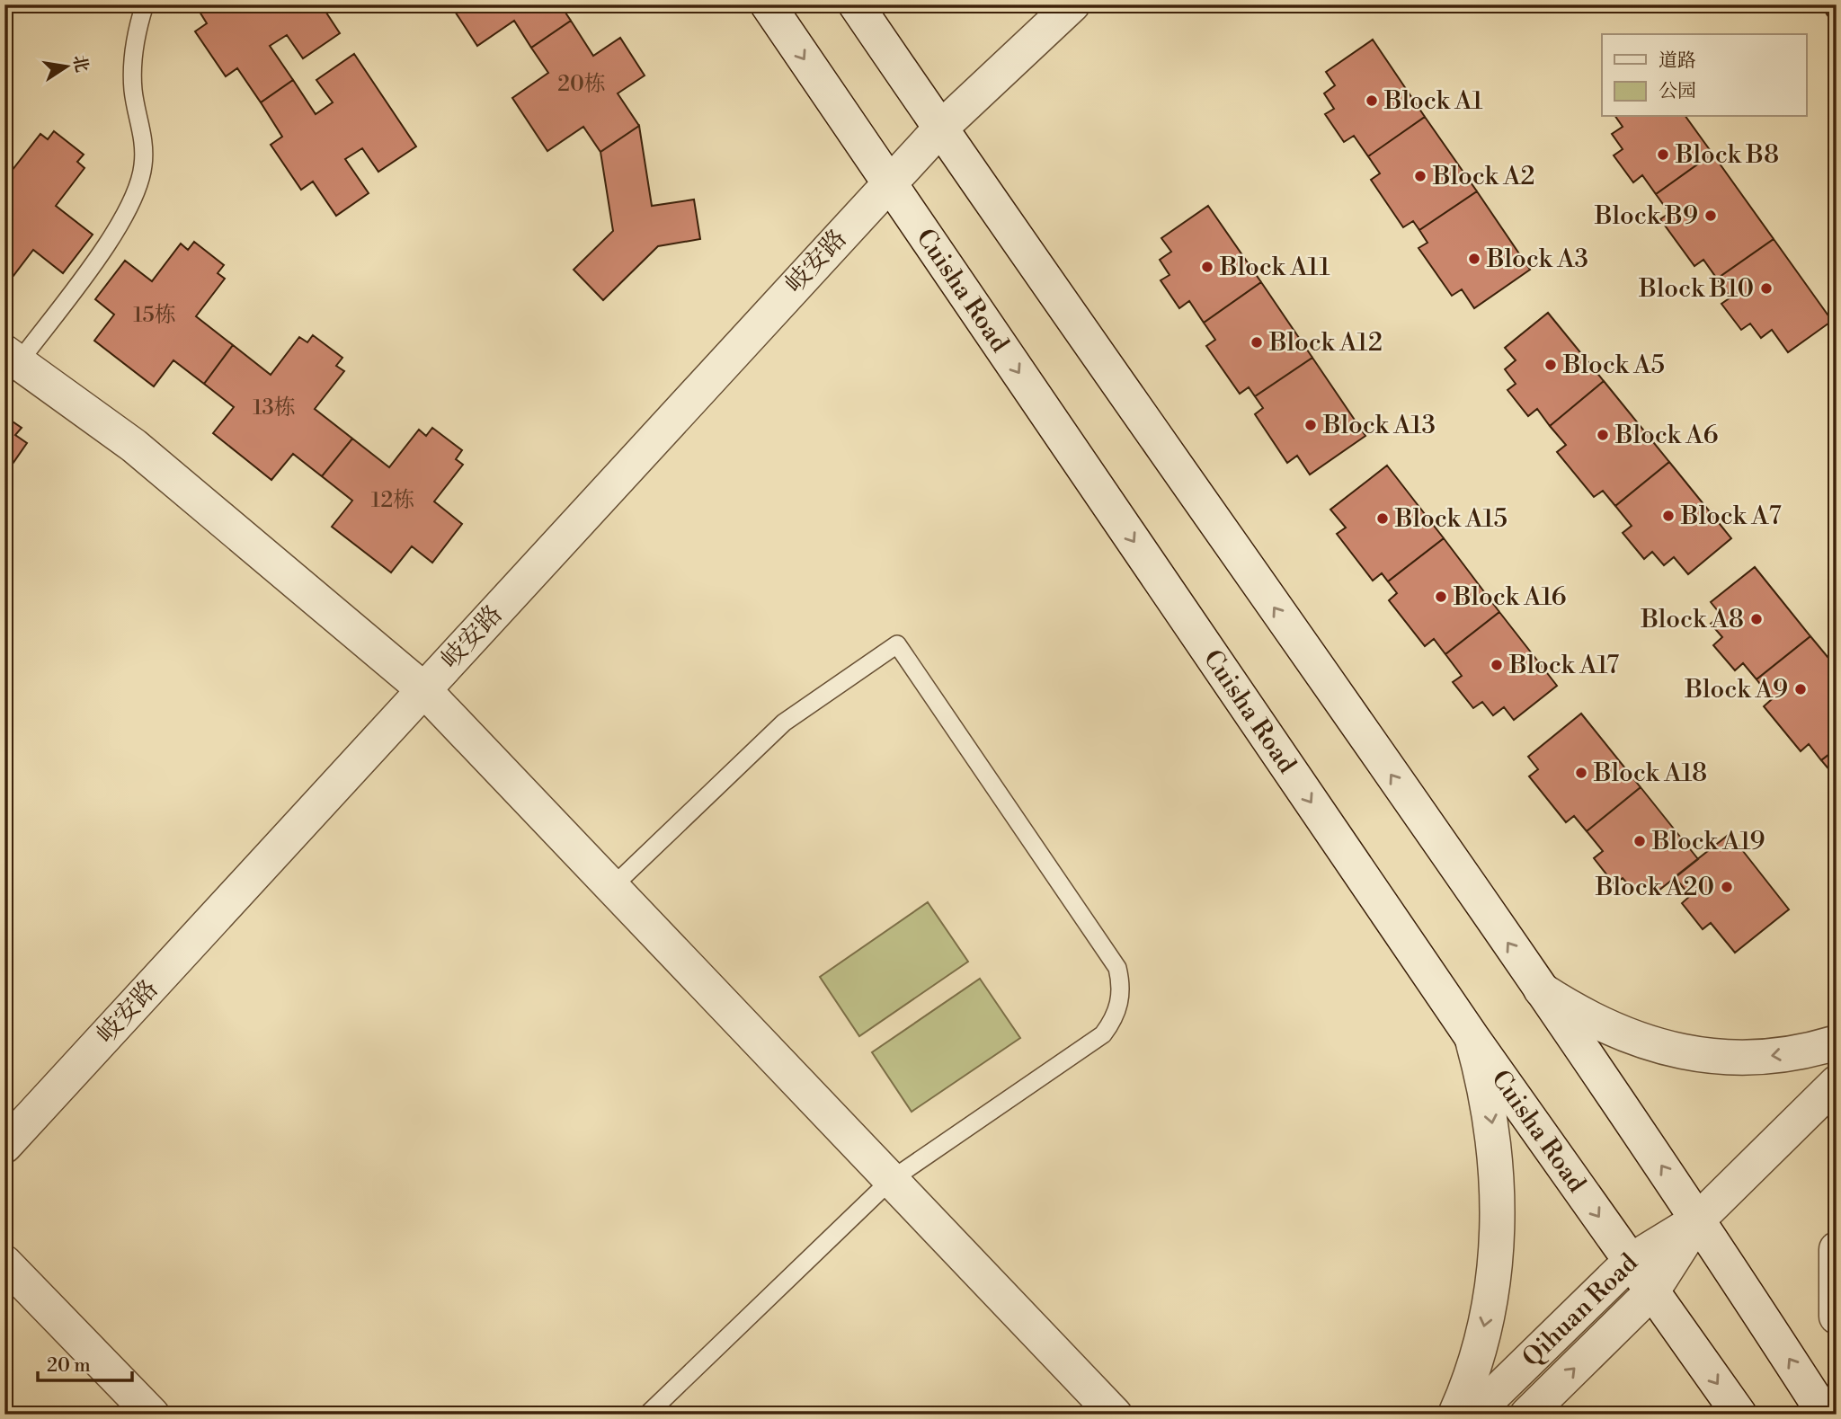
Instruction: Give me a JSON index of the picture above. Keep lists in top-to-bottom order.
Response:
{
  "streets": {
    "street": ["岐安路", "Cuisha Road", "Qihuan Road"]
  },
  "crossings": [
    ["岐安路", "Cuisha Road"],
    ["Cuisha Road", "Qihuan Road"]
  ],
  "places": [
    "Block A1",
    "Block B8",
    "Block A2",
    "Block B9",
    "Block A3",
    "Block A11",
    "Block B10",
    "Block A12",
    "Block A5",
    "Block A13",
    "Block A6",
    "Block A7",
    "Block A15",
    "Block A16",
    "Block A8",
    "Block A17",
    "Block A9",
    "Block A18",
    "Block A19",
    "Block A20"
  ],
  "house_numbers": [
    "20栋",
    "15栋",
    "13栋",
    "12栋"
  ],
  "legend": ["道路", "公园"],
  "scale_bar": "20 m",
  "north": "right"
}
